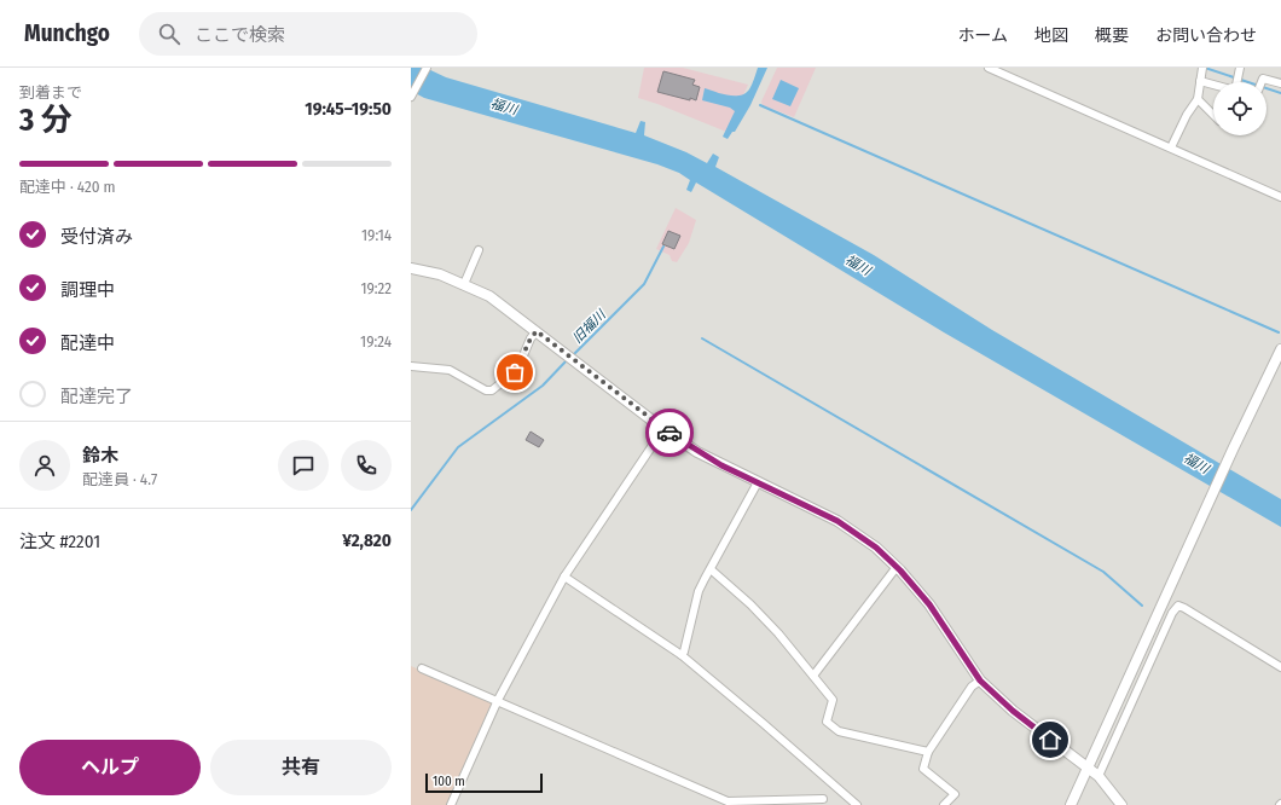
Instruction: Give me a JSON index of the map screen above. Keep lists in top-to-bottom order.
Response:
{
  "water": ["福川", "旧福川"],
  "scale_bar": "100 m",
  "page": {
    "header": "Munchgo",
    "search": "ここで検索",
    "nav": [
      "ホーム",
      "地図",
      "概要",
      "お問い合わせ"
    ],
    "heading": ["3 分", "到着まで", "19:45–19:50"],
    "panel": [
      "鈴木",
      "配達員 · 4.7",
      "注文 #2201",
      "¥2,820"
    ],
    "bar": "配達中 · 420 m",
    "list": [
      ["受付済み", "19:14"],
      ["調理中", "19:22"],
      ["配達中", "19:24"],
      "配達完了"
    ],
    "buttons": ["ヘルプ", "共有"],
    "scale": "100 m"
  }
}
